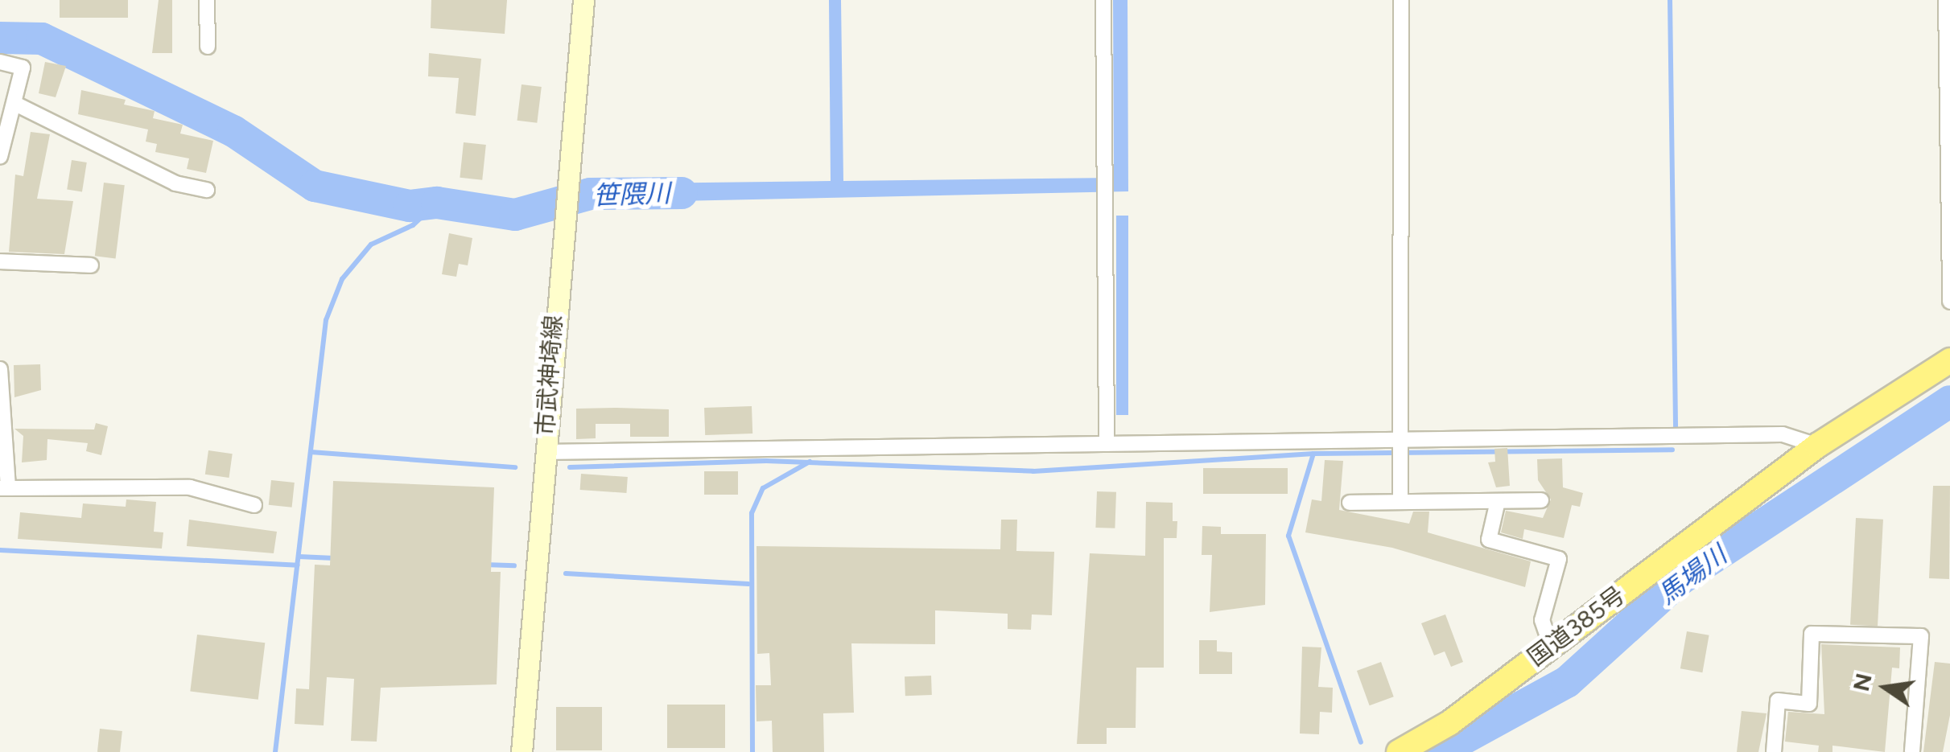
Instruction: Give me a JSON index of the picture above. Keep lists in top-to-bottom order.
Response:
{
  "streets": {
    "highway": ["国道385号"],
    "main road": ["市武神埼線"]
  },
  "water": ["笹隈川", "馬場川"],
  "north": "left"
}
